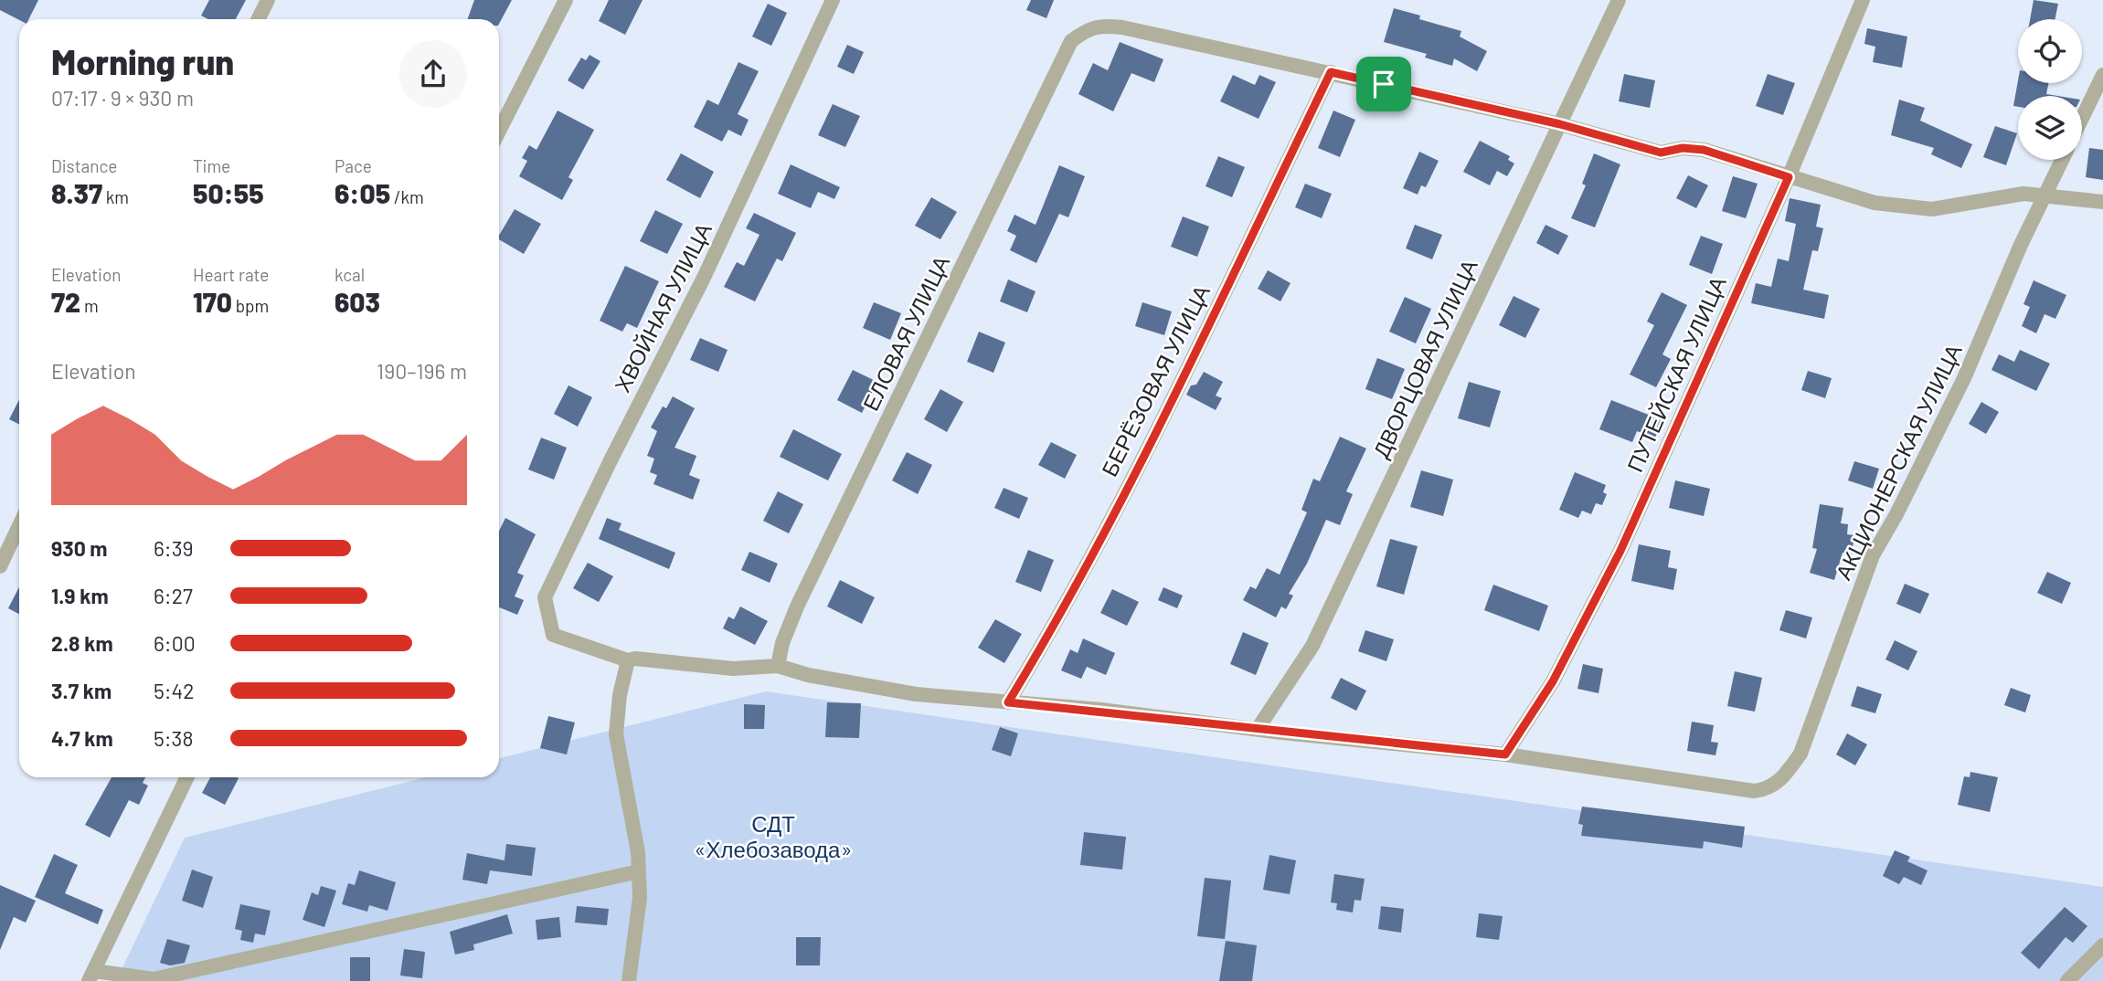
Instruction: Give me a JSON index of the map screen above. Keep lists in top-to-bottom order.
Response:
{
  "streets": {
    "street": [
      "ХВОЙНАЯ УЛИЦА",
      "ЕЛОВАЯ УЛИЦА",
      "ДВОРЦОВАЯ УЛИЦА",
      "ПУТЕЙСКАЯ УЛИЦА",
      "БЕРЁЗОВАЯ УЛИЦА",
      "АКЦИОНЕРСКАЯ УЛИЦА"
    ]
  },
  "crossings": [
    ["ЕЛОВАЯ УЛИЦА", "БЕРЁЗОВАЯ УЛИЦА"],
    ["ПУТЕЙСКАЯ УЛИЦА", "АКЦИОНЕРСКАЯ УЛИЦА"]
  ],
  "parks": ["СДТ «Хлебозавода»"],
  "page": {
    "heading": ["Morning run", "07:17 · 9 × 930 m"],
    "stats": [
      ["Distance", "8.37 km"],
      ["Time", "50:55"],
      ["Pace", "6:05 /km"],
      ["Elevation", "72 m"],
      ["Heart rate", "170 bpm"],
      ["kcal", "603"]
    ],
    "chart": ["Elevation", "190–196 m"],
    "list": [
      {
        "name": "930 m",
        "note": "6:39"
      },
      {
        "name": "1.9 km",
        "note": "6:27"
      },
      {
        "name": "2.8 km",
        "note": "6:00"
      },
      {
        "name": "3.7 km",
        "note": "5:42"
      },
      {
        "name": "4.7 km",
        "note": "5:38"
      }
    ]
  }
}
